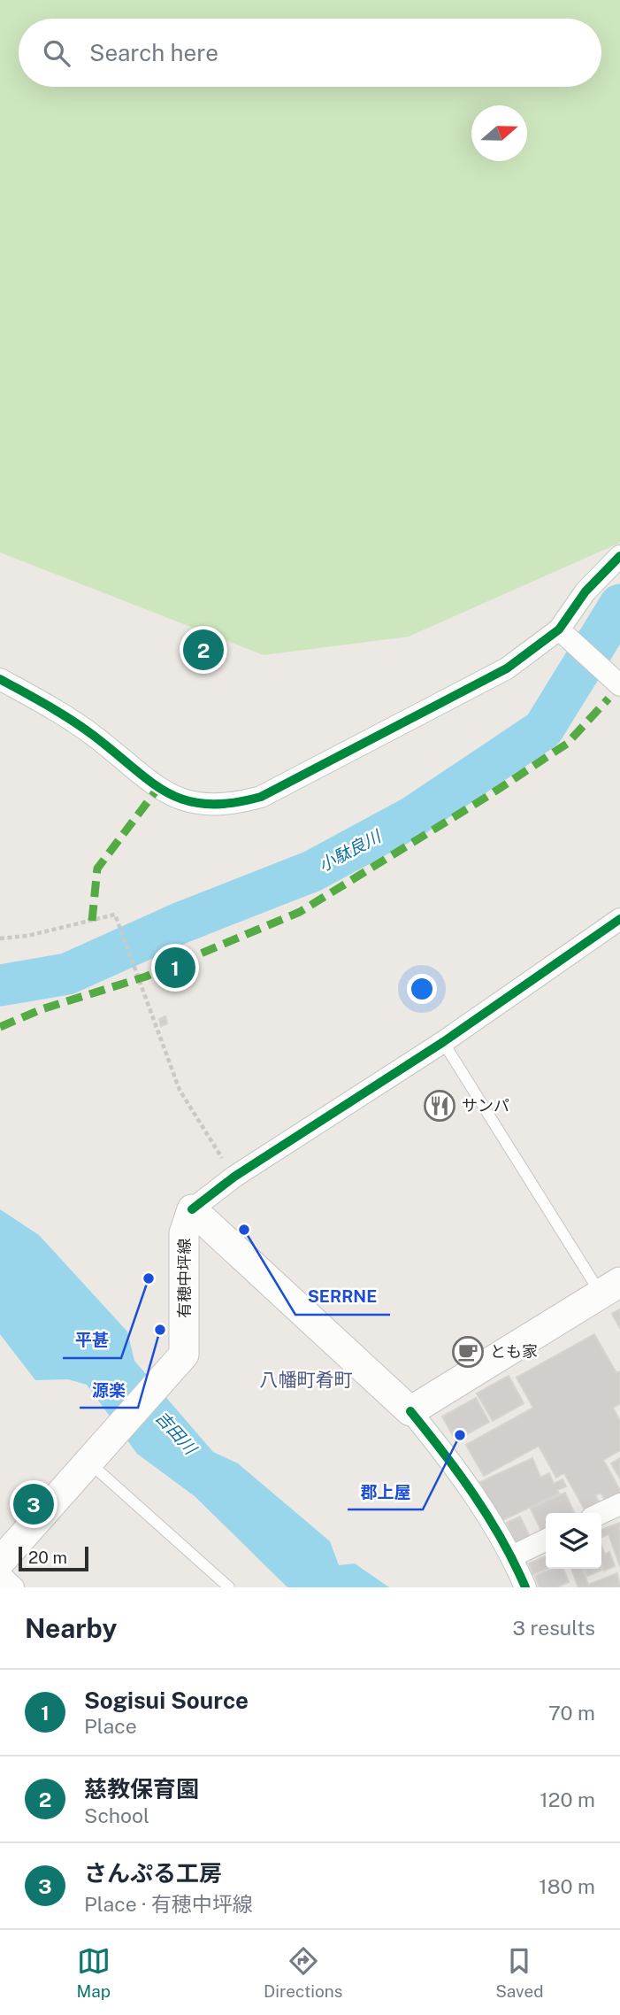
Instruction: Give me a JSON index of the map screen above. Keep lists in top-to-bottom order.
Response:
{
  "streets": {
    "main road": ["有穂中坪線"]
  },
  "districts": ["八幡町肴町"],
  "water": ["小駄良川", "吉田川"],
  "places": {
    "restaurant": ["サンパ"],
    "other": [
      "SERRNE",
      "平甚",
      "源楽",
      "郡上屋"
    ],
    "cafe": ["とも家"]
  },
  "scale_bar": "20 m",
  "north": "right",
  "page": {
    "search": "Search here",
    "pins": ["2", "1", "3"],
    "scale": "20 m",
    "heading": ["Nearby", "3 results"],
    "list": [
      {
        "mark": "1",
        "name": "Sogisui Source",
        "note": "Place",
        "value": "70 m"
      },
      {
        "mark": "2",
        "name": "慈教保育園",
        "note": "School",
        "value": "120 m"
      },
      {
        "mark": "3",
        "name": "さんぷる工房",
        "note": "Place · 有穂中坪線",
        "value": "180 m"
      }
    ],
    "nav": ["Map", "Directions", "Saved"]
  }
}
